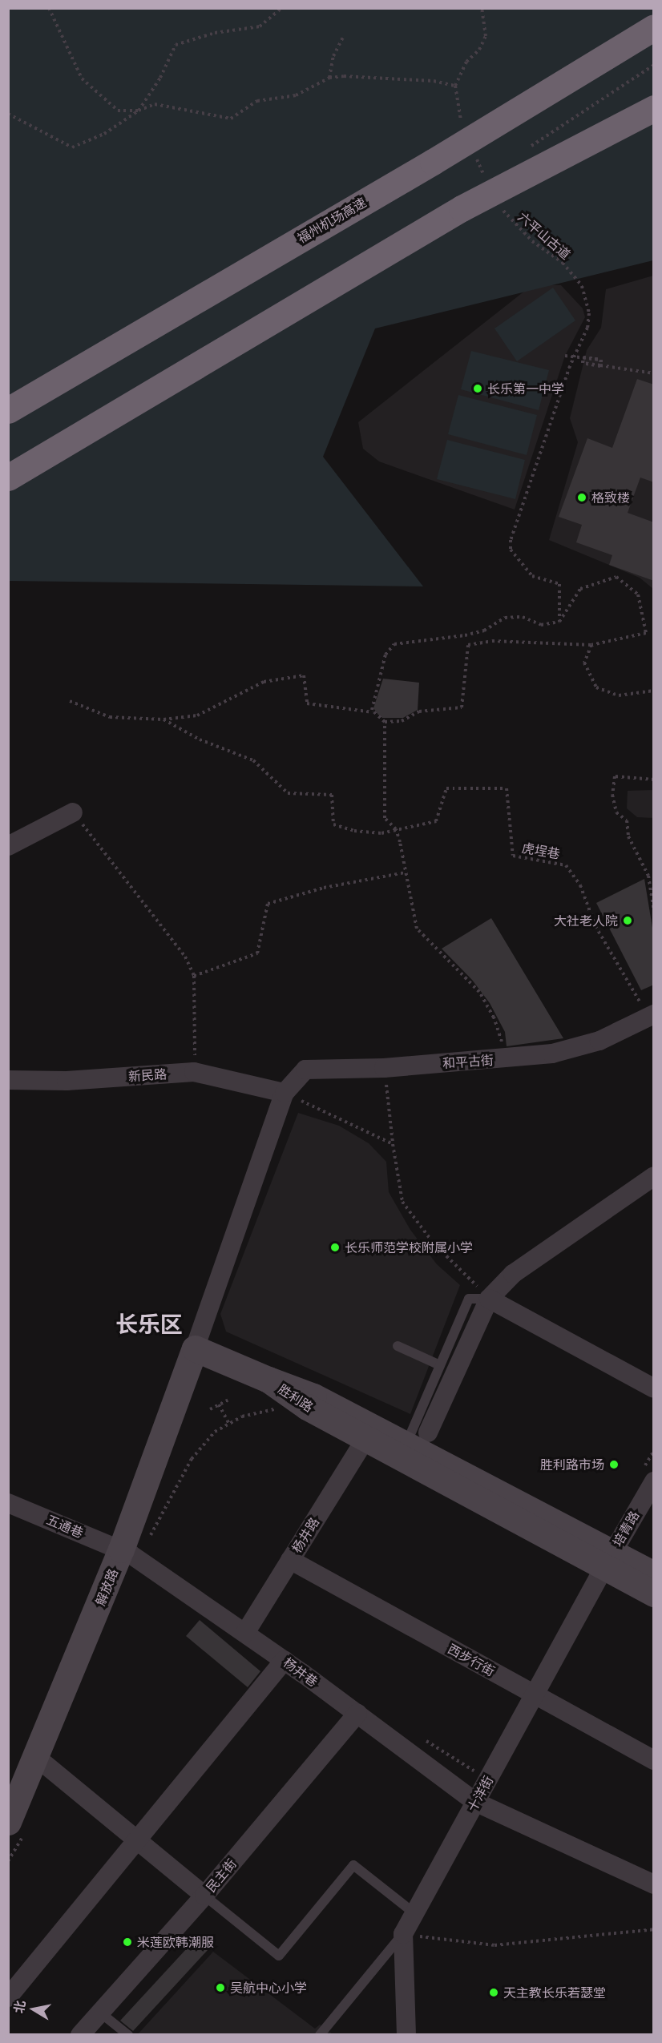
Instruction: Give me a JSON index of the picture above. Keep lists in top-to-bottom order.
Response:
{
  "streets": {
    "highway": ["福州机场高速"],
    "main road": ["胜利路", "解放路"],
    "street": [
      "和平古街",
      "新民路",
      "五通巷",
      "培青路",
      "杨井路",
      "西步行街",
      "杨井巷",
      "十洋街",
      "民主街"
    ],
    "path": ["六平山古道", "虎埕巷"]
  },
  "crossings": [
    ["虎埕巷", "和平古街"],
    ["和平古街", "新民路"],
    ["胜利路", "培青路"],
    ["胜利路", "杨井路"],
    ["胜利路", "十洋街"],
    ["五通巷", "解放路"],
    ["五通巷", "杨井巷"],
    ["培青路", "十洋街"],
    ["杨井路", "西步行街"],
    ["杨井路", "杨井巷"],
    ["解放路", "杨井巷"],
    ["西步行街", "十洋街"],
    ["杨井巷", "十洋街"],
    ["杨井巷", "民主街"]
  ],
  "districts": ["长乐区"],
  "places": [
    "长乐第一中学",
    "格致楼",
    "大社老人院",
    "长乐师范学校附属小学",
    "胜利路市场",
    "米莲欧韩潮服",
    "吴航中心小学",
    "天主教长乐若瑟堂"
  ],
  "north": "left"
}
